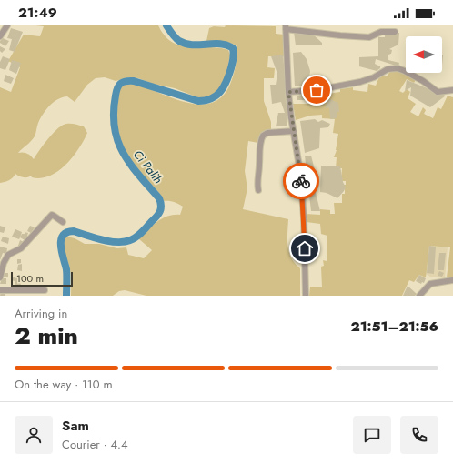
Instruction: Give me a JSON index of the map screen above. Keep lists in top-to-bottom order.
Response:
{
  "water": ["Ci Palih"],
  "scale_bar": "100 m",
  "north": "left",
  "page": {
    "status": "21:49",
    "scale": "100 m",
    "heading": ["2 min", "Arriving in", "21:51–21:56"],
    "panel": ["Sam", "Courier · 4.4"],
    "bar": "On the way · 110 m"
  }
}
